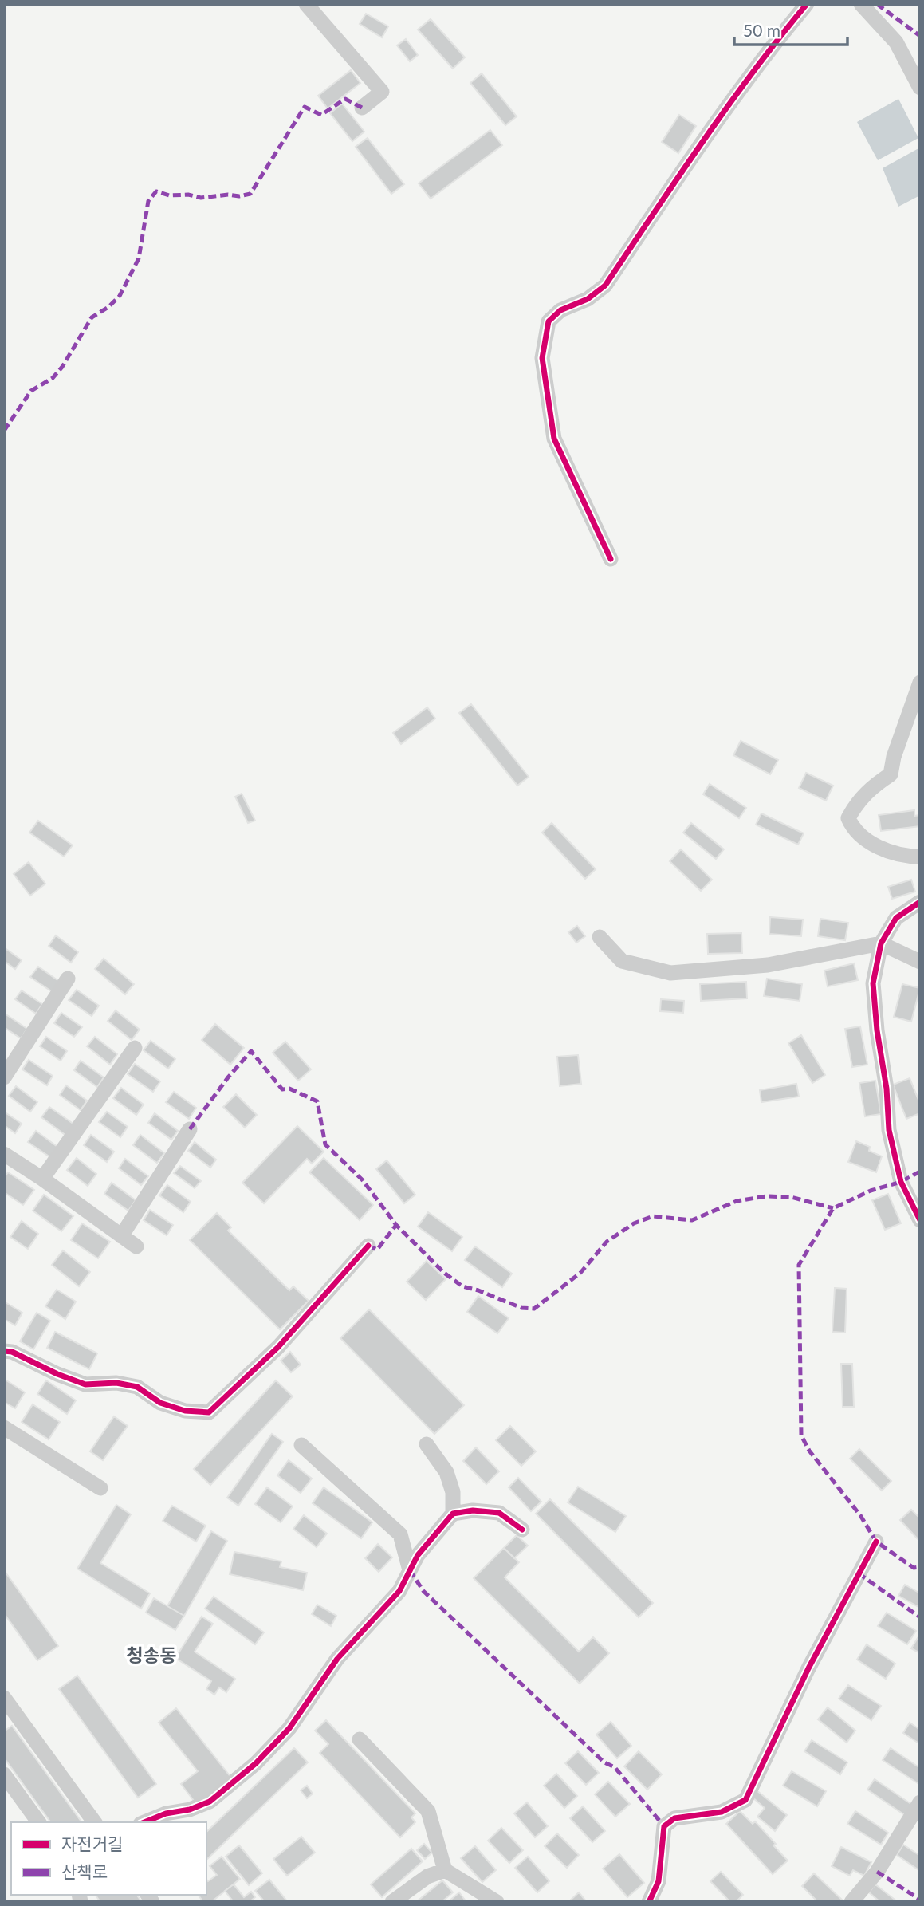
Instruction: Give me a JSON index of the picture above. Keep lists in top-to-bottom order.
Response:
{
  "districts": ["청송동"],
  "legend": ["자전거길", "산책로"],
  "scale_bar": "50 m"
}
